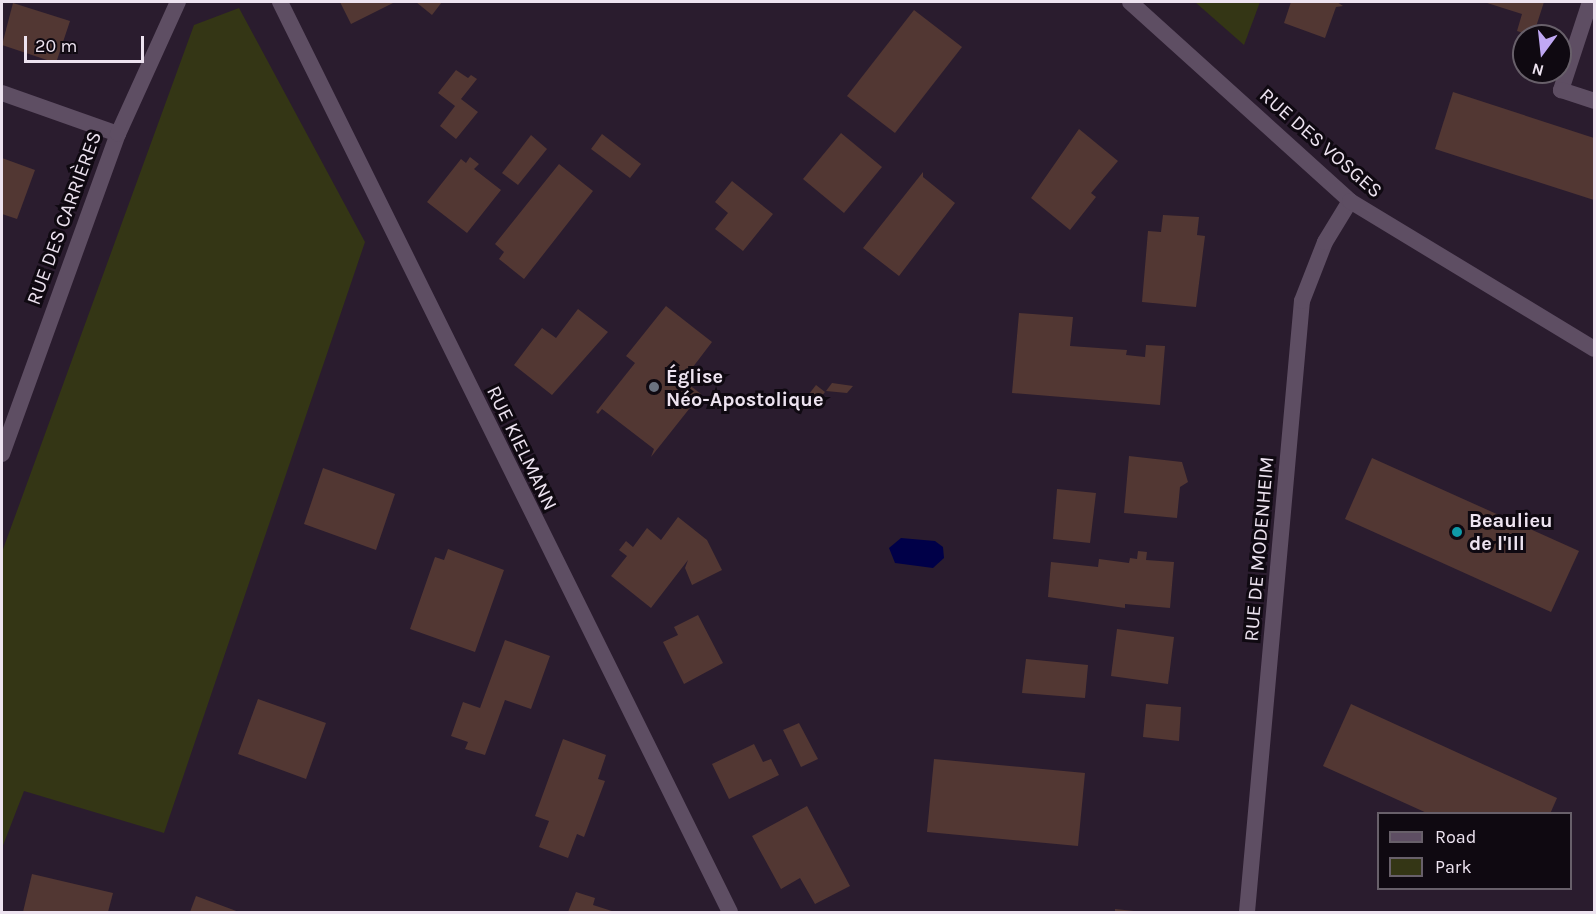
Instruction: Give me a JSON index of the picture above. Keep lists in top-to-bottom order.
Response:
{
  "streets": {
    "street": [
      "RUE DES VOSGES",
      "RUE DES CARRIÈRES",
      "RUE KIELMANN",
      "RUE DE MODENHEIM"
    ]
  },
  "crossings": [
    ["RUE DES VOSGES", "RUE DE MODENHEIM"]
  ],
  "places": ["Église Néo-Apostolique", "Beaulieu de l'Ill"],
  "legend": ["Road", "Park"],
  "scale_bar": "20 m",
  "north": "bottom"
}
